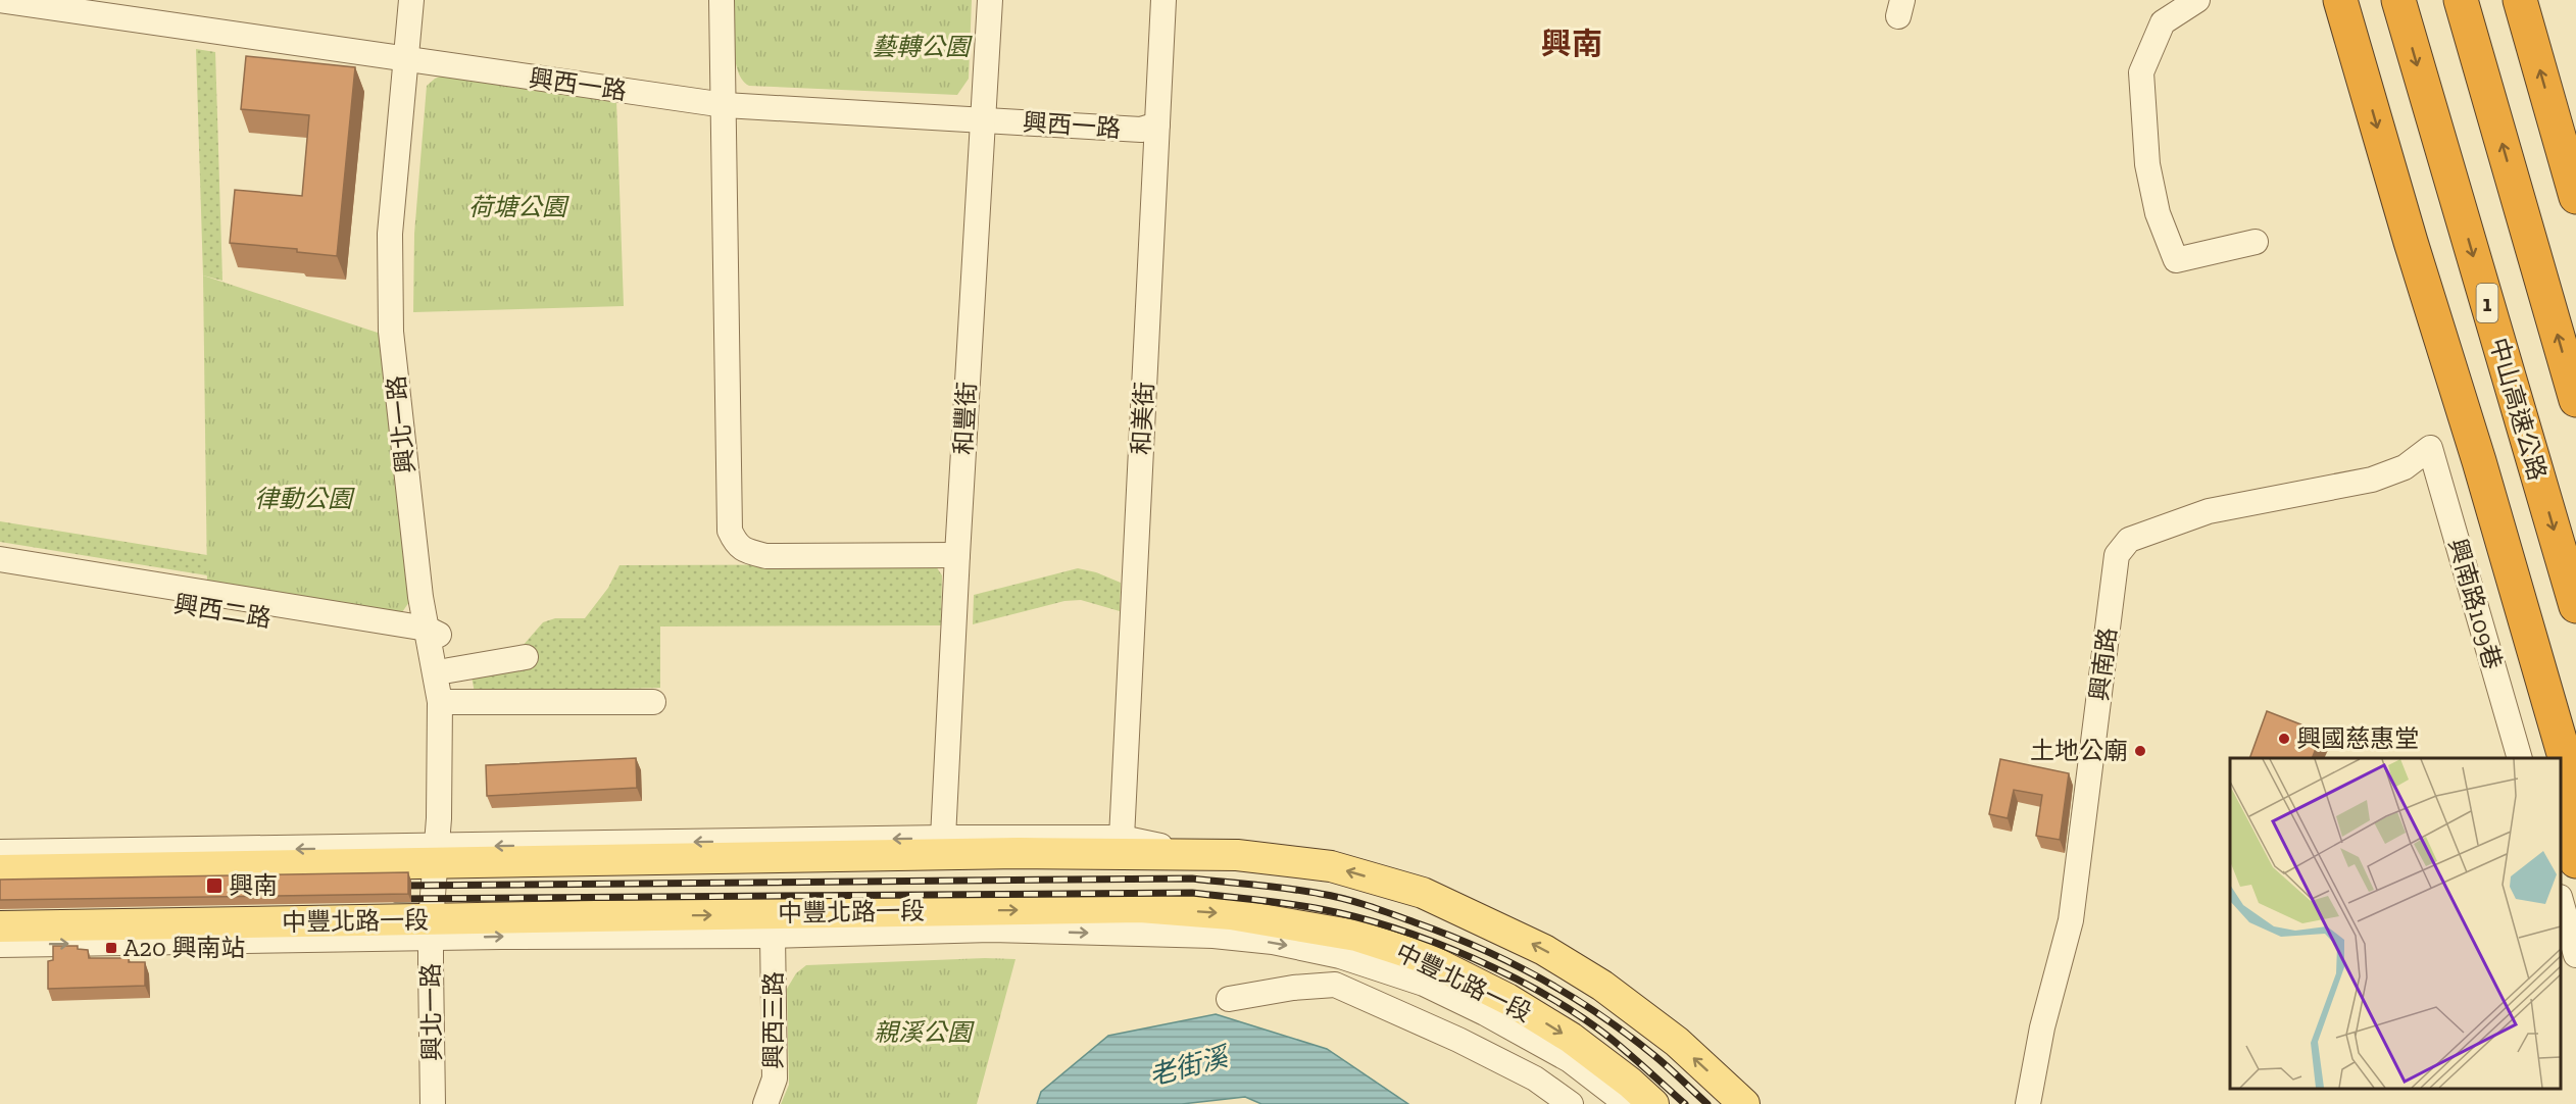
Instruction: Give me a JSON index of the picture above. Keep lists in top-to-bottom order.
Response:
{
  "streets": {
    "highway": ["1", "中山高速公路"],
    "main road": ["中豐北路一段"],
    "street": [
      "興西一路",
      "和豐街",
      "和美街",
      "興北一路",
      "興南路109巷",
      "興西二路",
      "興南路",
      "興西三路"
    ]
  },
  "crossings": [
    ["興西一路", "和豐街"],
    ["興西一路", "和美街"],
    ["興西一路", "興北一路"],
    ["興北一路", "興西二路"],
    ["興北一路", "中豐北路一段"],
    ["興南路109巷", "興南路"],
    ["中豐北路一段", "興西三路"]
  ],
  "districts": ["興南"],
  "water": ["老街溪"],
  "parks": [
    "藝轉公園",
    "荷塘公園",
    "律動公園",
    "親溪公園"
  ],
  "places": {
    "other": ["興國慈惠堂", "土地公廟"],
    "transit": ["興南", "A20 興南站"]
  }
}
